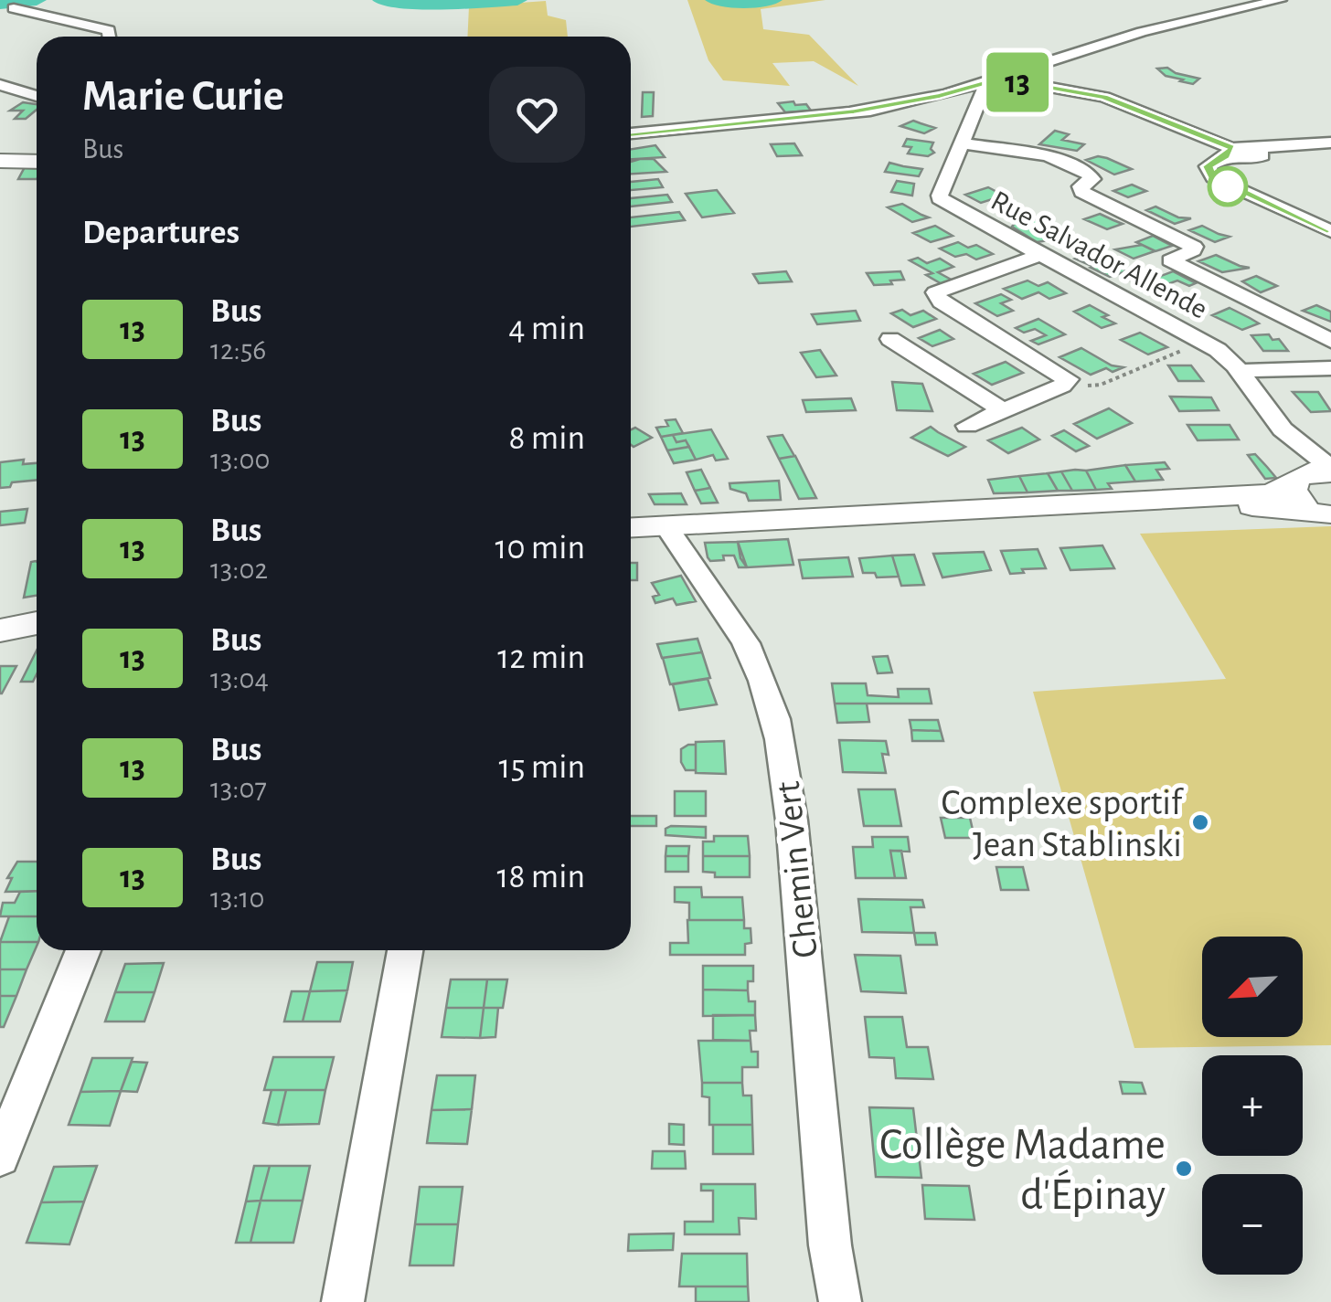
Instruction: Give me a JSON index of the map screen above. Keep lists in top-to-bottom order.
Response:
{
  "streets": {
    "street": ["Rue Salvador Allende", "Chemin Vert"]
  },
  "places": ["Complexe sportif Jean Stablinski", "Collège Madame d'Épinay"],
  "lines": ["bus line 13"],
  "north": "bottom left",
  "page": {
    "on_map": "13",
    "heading": [
      ["Marie Curie", "Bus"],
      "Departures"
    ],
    "list": [
      {
        "mark": "13",
        "name": "Bus",
        "note": "12:56",
        "value": "4 min"
      },
      {
        "mark": "13",
        "name": "Bus",
        "note": "13:00",
        "value": "8 min"
      },
      {
        "mark": "13",
        "name": "Bus",
        "note": "13:02",
        "value": "10 min"
      },
      {
        "mark": "13",
        "name": "Bus",
        "note": "13:04",
        "value": "12 min"
      },
      {
        "mark": "13",
        "name": "Bus",
        "note": "13:07",
        "value": "15 min"
      },
      {
        "mark": "13",
        "name": "Bus",
        "note": "13:10",
        "value": "18 min"
      }
    ],
    "map_buttons": ["+", "−"]
  }
}
